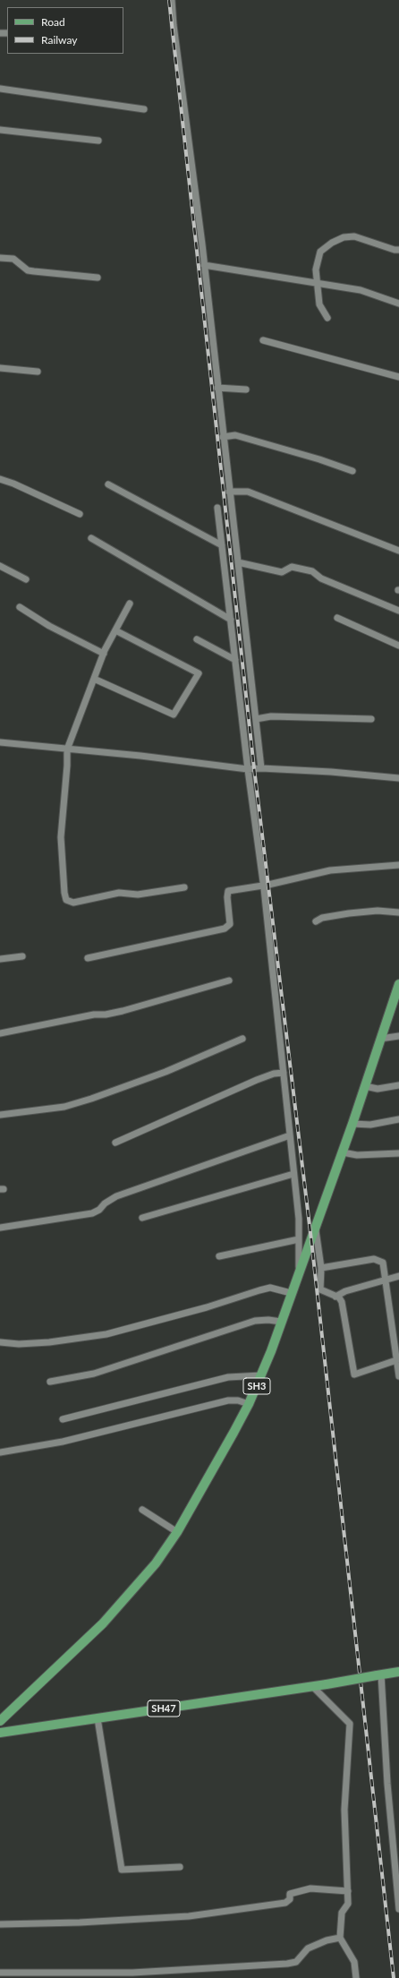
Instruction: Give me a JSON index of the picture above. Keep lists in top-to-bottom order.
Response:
{
  "streets": {
    "main road": ["SH3", "SH47"]
  },
  "legend": ["Road", "Railway"]
}
